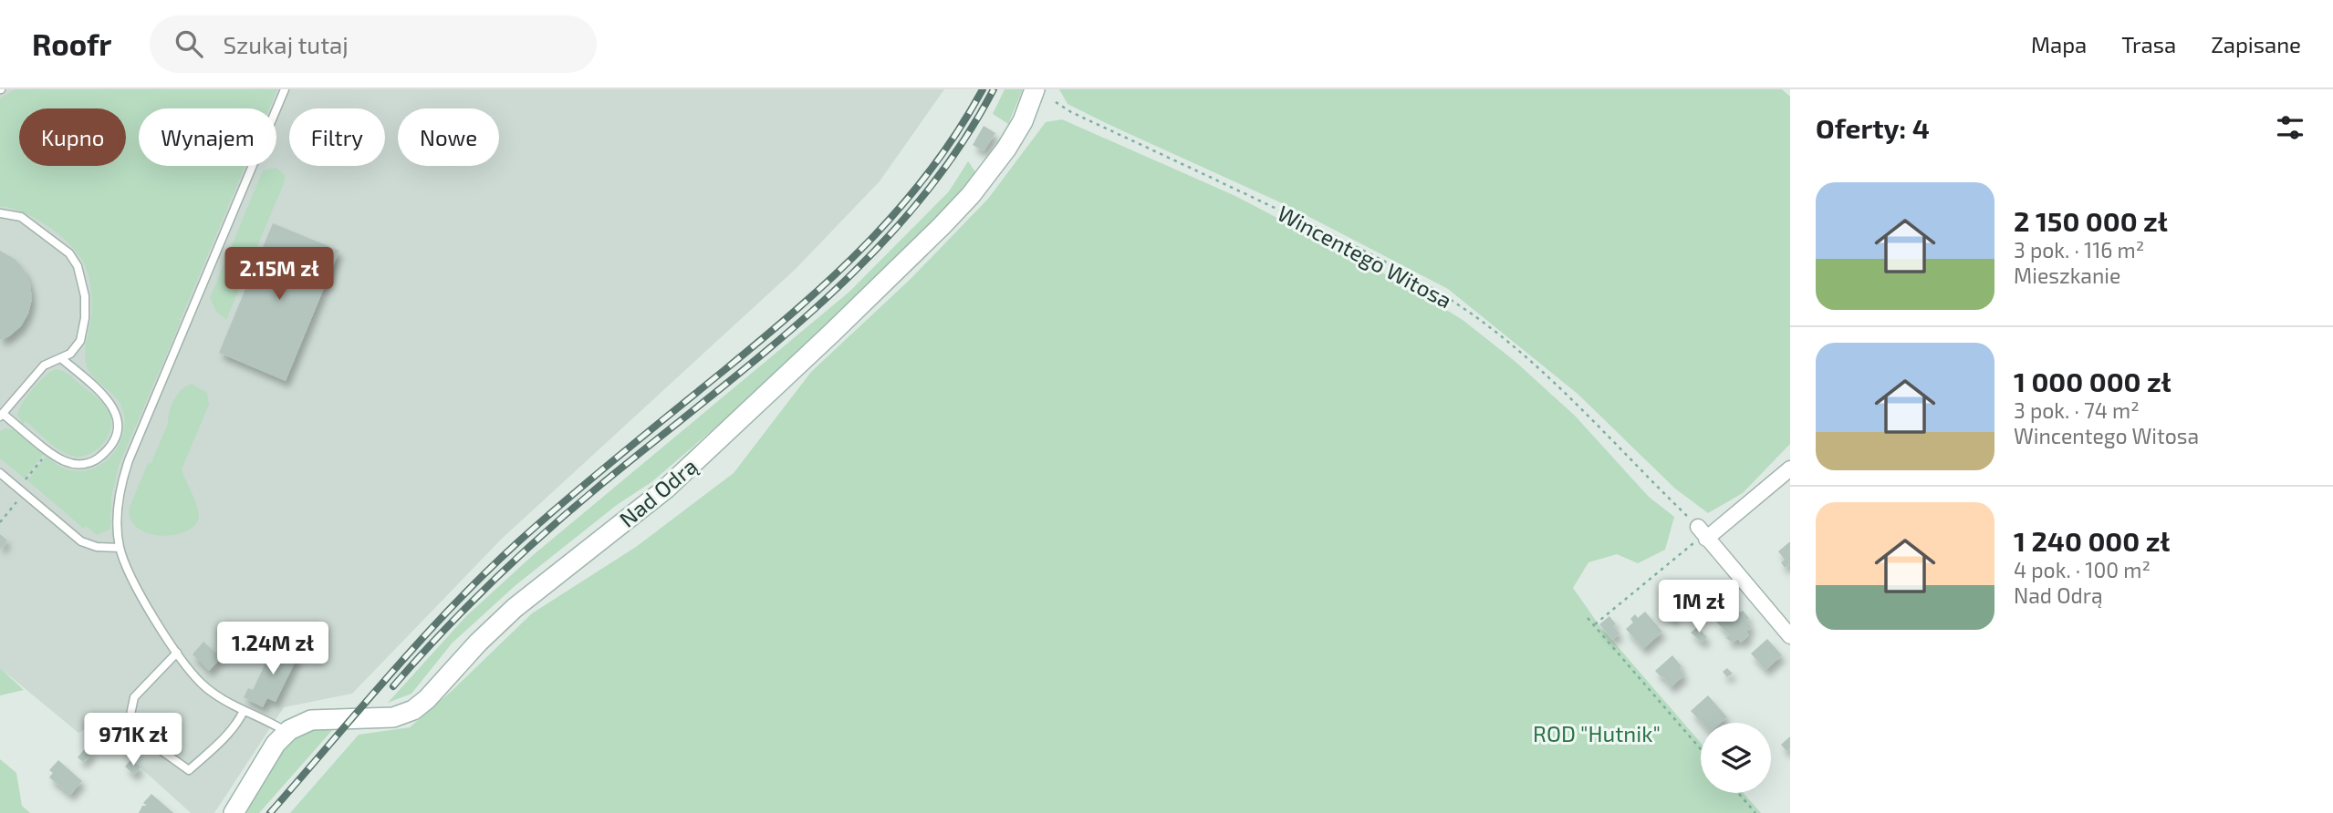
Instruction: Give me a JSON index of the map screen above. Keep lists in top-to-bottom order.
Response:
{
  "streets": {
    "street": ["Nad Odrą"],
    "path": ["Wincentego Witosa"]
  },
  "parks": ["ROD \"Hutnik\""],
  "page": {
    "header": "Roofr",
    "search": "Szukaj tutaj",
    "nav": ["Mapa", "Trasa", "Zapisane"],
    "heading": "Oferty: 4",
    "chip": [
      "Kupno",
      "Wynajem",
      "Filtry",
      "Nowe"
    ],
    "list": [
      {
        "name": "2 150 000 zł",
        "note": "3 pok. · 116 m² · Mieszkanie"
      },
      {
        "name": "1 000 000 zł",
        "note": "3 pok. · 74 m² · Wincentego Witosa"
      },
      {
        "name": "1 240 000 zł",
        "note": "4 pok. · 100 m² · Nad Odrą"
      }
    ],
    "price": [
      "2.15M zł",
      "1M zł",
      "1.24M zł",
      "971K zł"
    ]
  }
}
